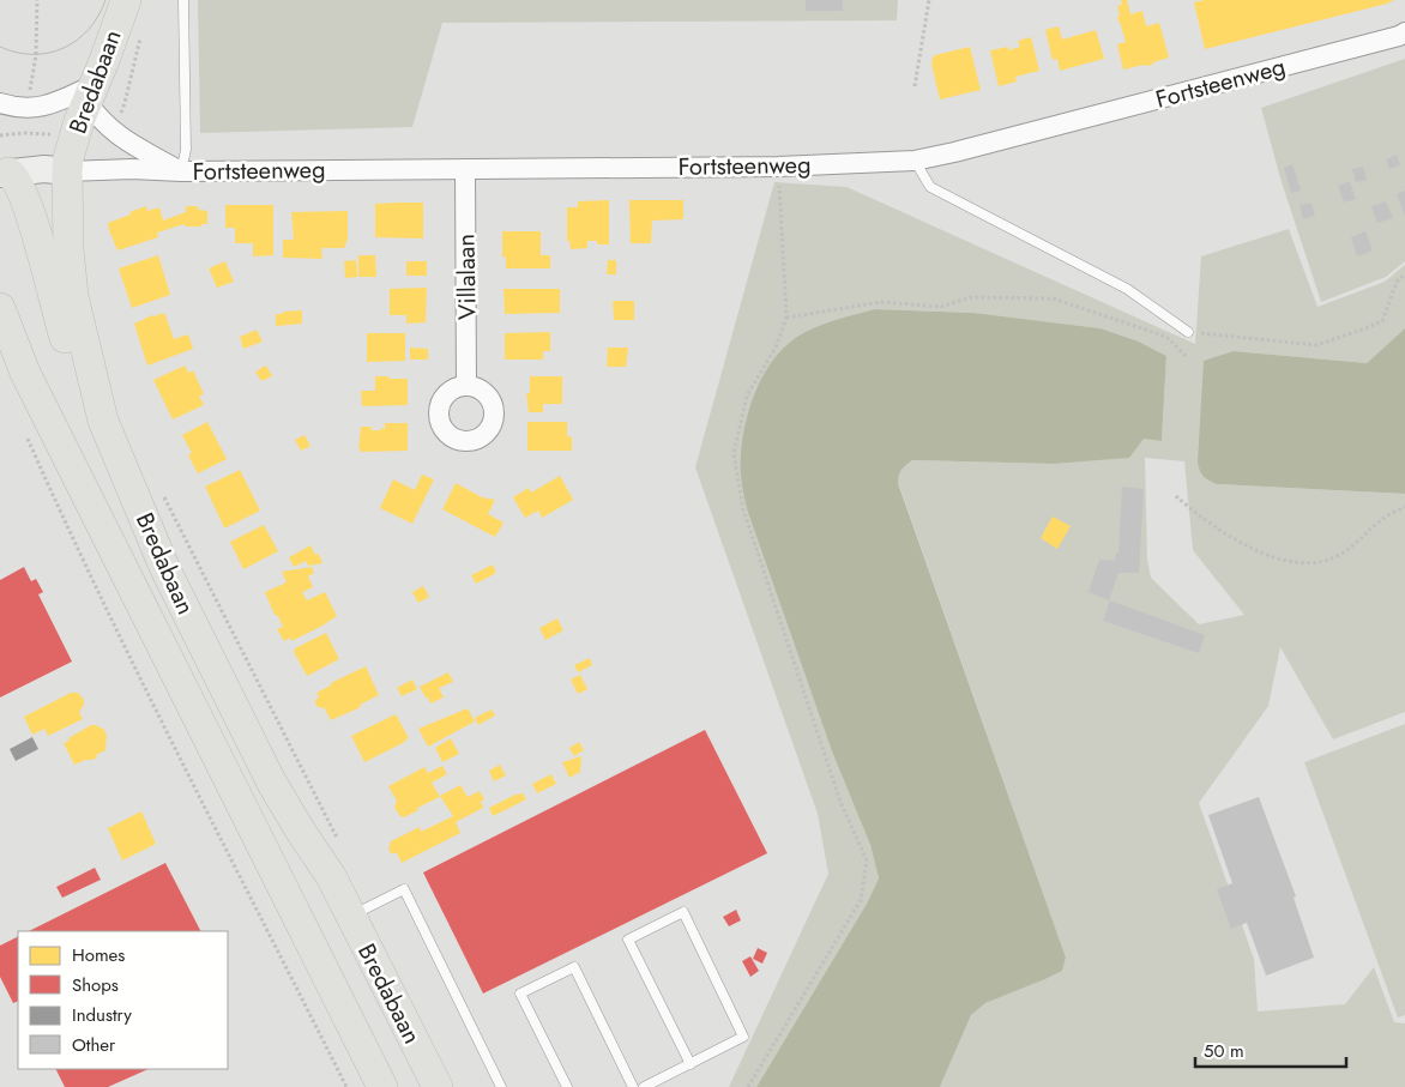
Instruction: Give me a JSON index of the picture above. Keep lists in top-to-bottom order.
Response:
{
  "streets": {
    "main road": ["Bredabaan"],
    "street": ["Fortsteenweg", "Villalaan"]
  },
  "crossings": [
    ["Bredabaan", "Fortsteenweg"],
    ["Fortsteenweg", "Villalaan"]
  ],
  "legend": [
    "Homes",
    "Shops",
    "Industry",
    "Other"
  ],
  "scale_bar": "50 m"
}
